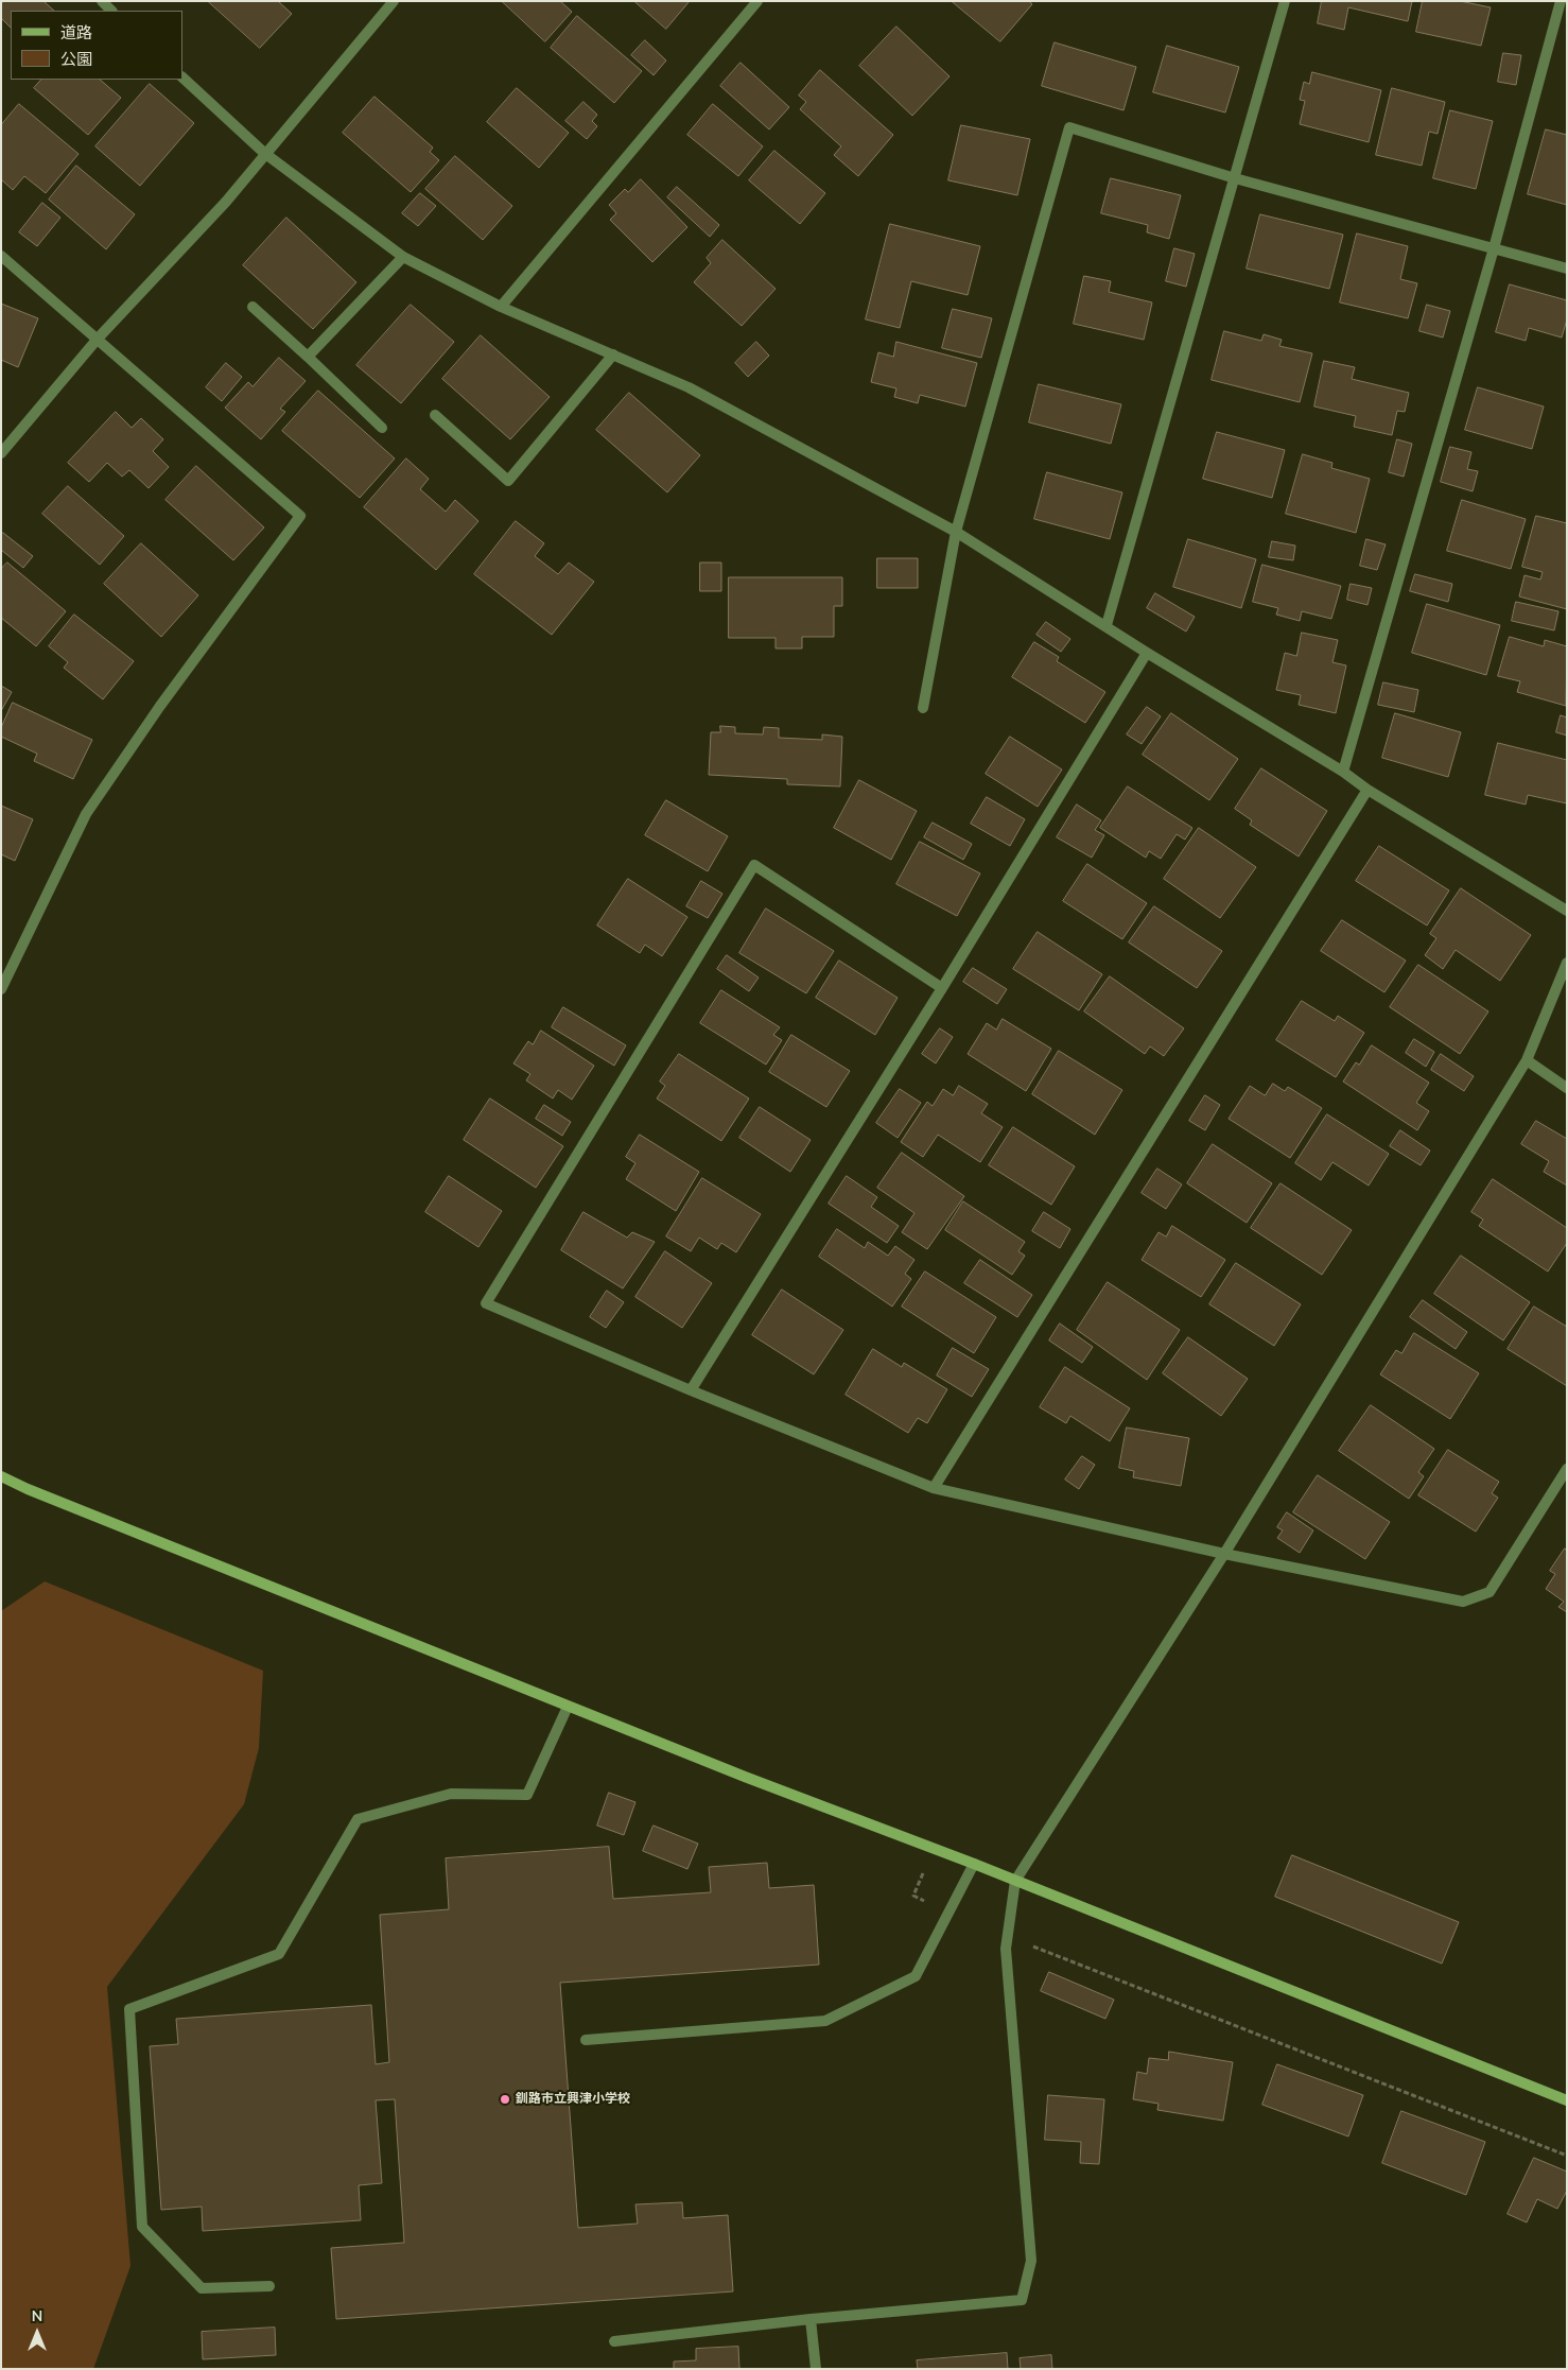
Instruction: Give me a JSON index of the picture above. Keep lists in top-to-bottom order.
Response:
{
  "places": ["釧路市立興津小学校"],
  "legend": ["道路", "公園"],
  "north": "top"
}
